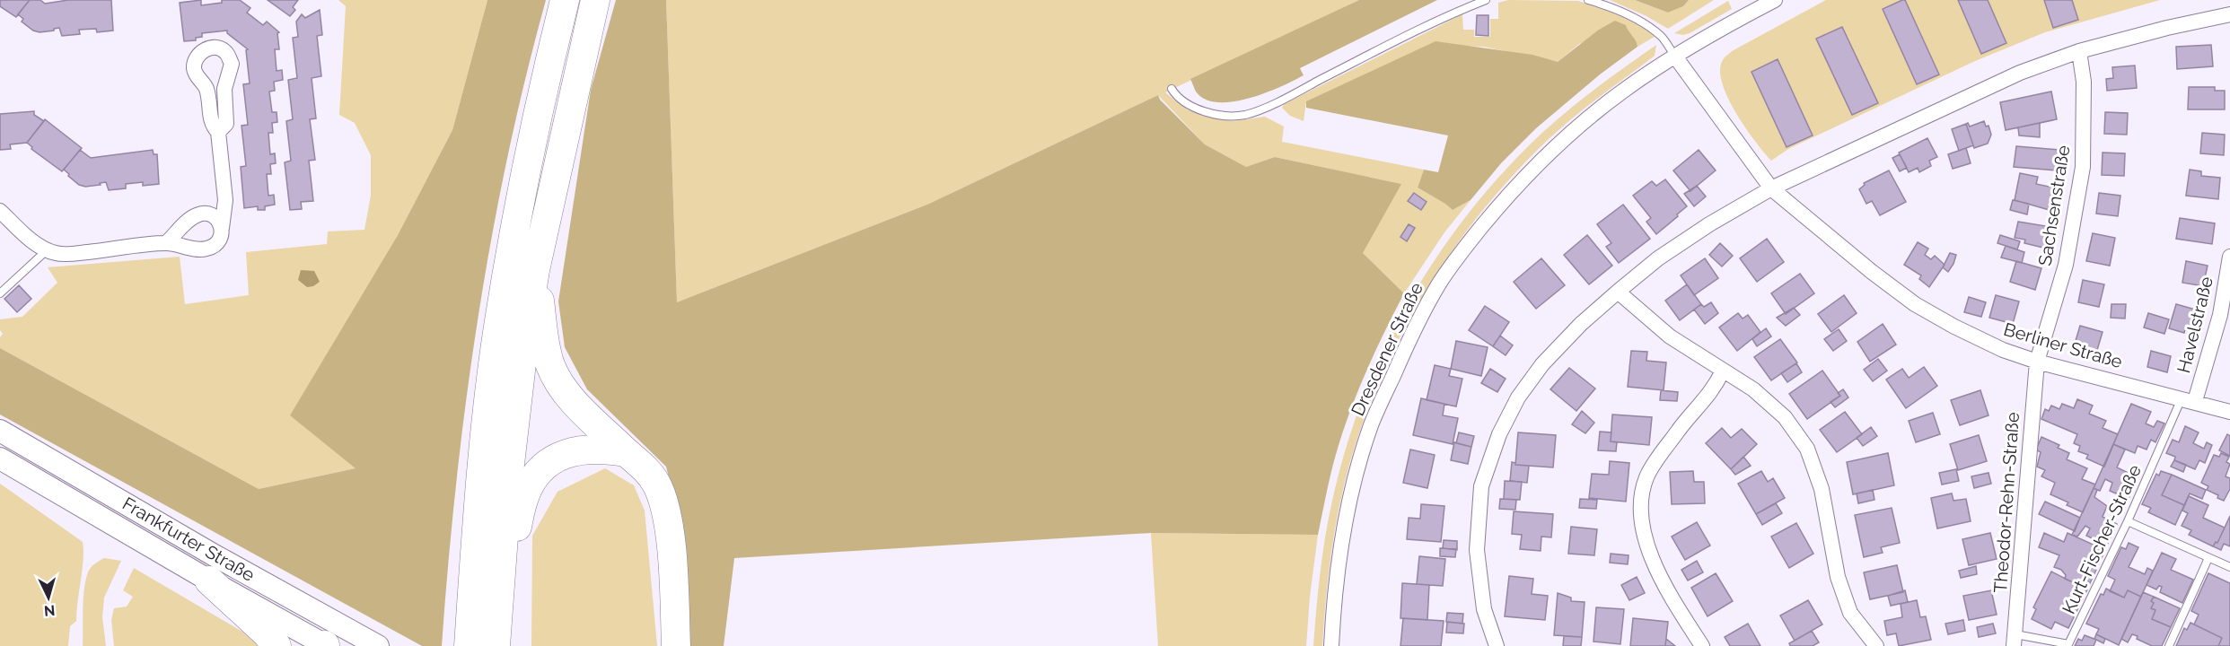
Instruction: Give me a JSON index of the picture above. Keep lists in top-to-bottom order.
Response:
{
  "streets": {
    "street": [
      "Sachsenstraße",
      "Havelstraße",
      "Berliner Straße",
      "Dresdener Straße",
      "Theodor-Rehn-Straße",
      "Frankfurter Straße"
    ],
    "lane": ["Kurt-Fischer-Straße"]
  },
  "crossings": [
    ["Sachsenstraße", "Berliner Straße"],
    ["Sachsenstraße", "Theodor-Rehn-Straße"],
    ["Havelstraße", "Berliner Straße"],
    ["Havelstraße", "Kurt-Fischer-Straße"],
    ["Berliner Straße", "Dresdener Straße"],
    ["Berliner Straße", "Theodor-Rehn-Straße"],
    ["Berliner Straße", "Kurt-Fischer-Straße"],
    ["Theodor-Rehn-Straße", "Kurt-Fischer-Straße"]
  ],
  "north": "bottom"
}
